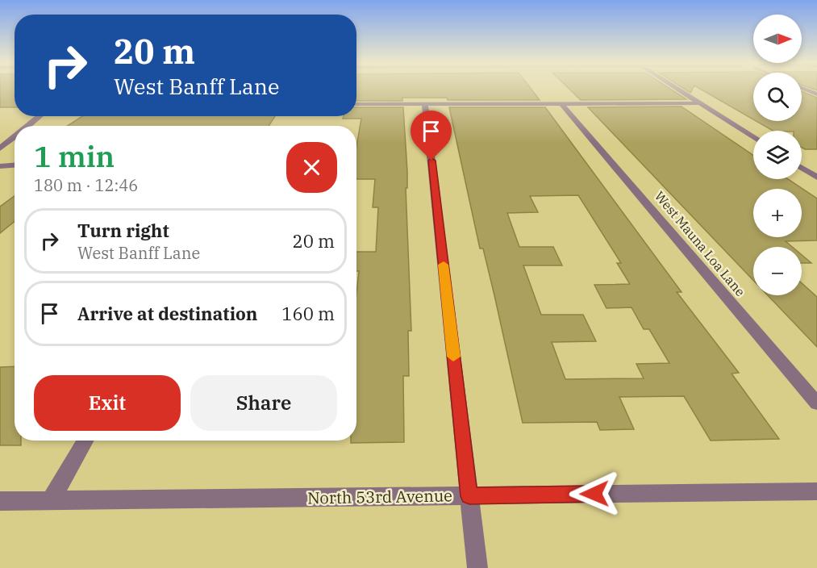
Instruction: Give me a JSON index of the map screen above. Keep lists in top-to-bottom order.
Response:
{
  "streets": {
    "street": ["West Mauna Loa Lane", "North 53rd Avenue"]
  },
  "north": "right",
  "page": {
    "map_buttons": ["+", "−"],
    "turn": ["20 m", "West Banff Lane"],
    "heading": ["1 min", "180 m · 12:46"],
    "list": [
      {
        "name": "Turn right",
        "note": "West Banff Lane",
        "value": "20 m"
      },
      {
        "name": "Arrive at destination",
        "value": "160 m"
      }
    ],
    "buttons": ["Exit", "Share"]
  }
}
